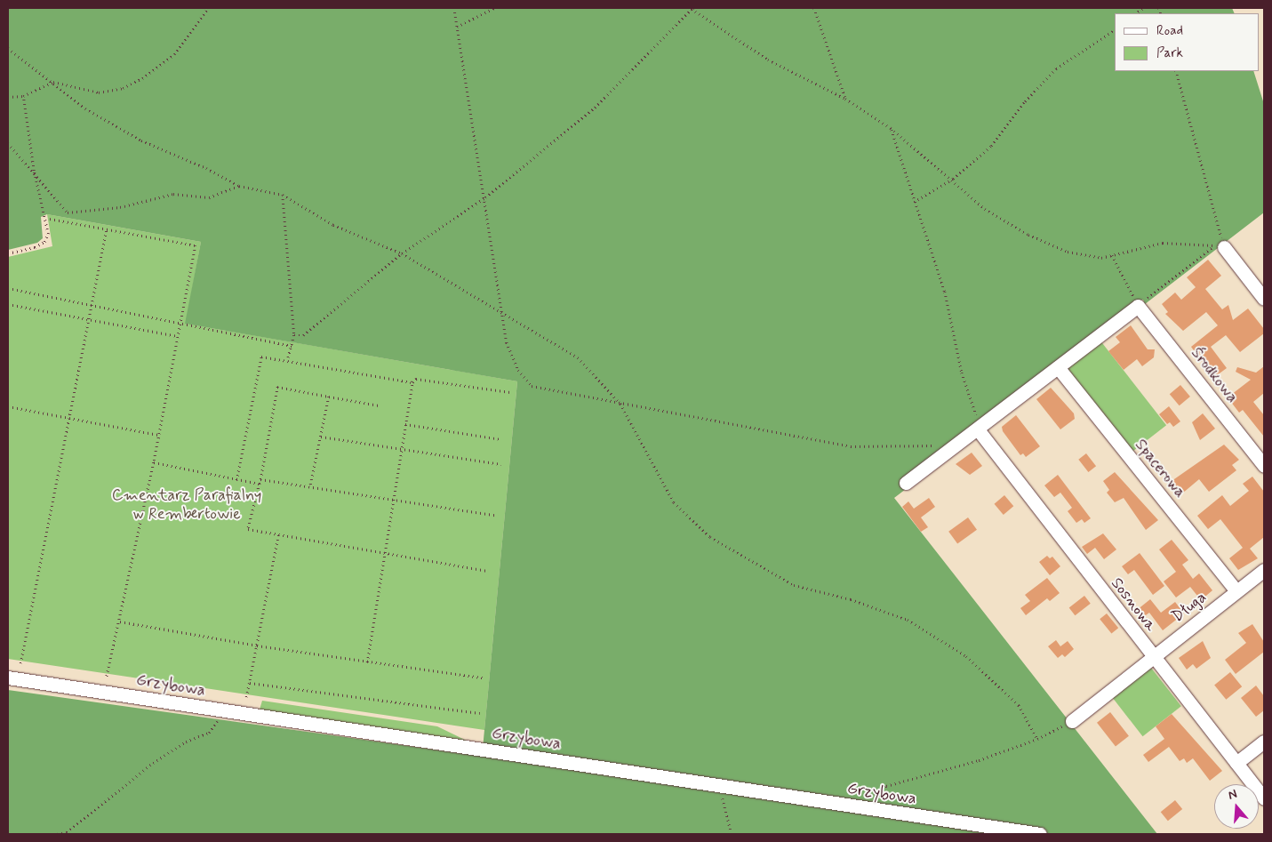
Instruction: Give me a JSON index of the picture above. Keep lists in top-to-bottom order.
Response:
{
  "streets": {
    "street": [
      "Środkowa",
      "Spacerowa",
      "Sosnowa",
      "Długa",
      "Grzybowa"
    ]
  },
  "crossings": [
    ["Spacerowa", "Długa"],
    ["Sosnowa", "Długa"]
  ],
  "parks": ["Cmentarz Parafialny w Rembertowie"],
  "legend": ["Road", "Park"],
  "north": "top"
}
